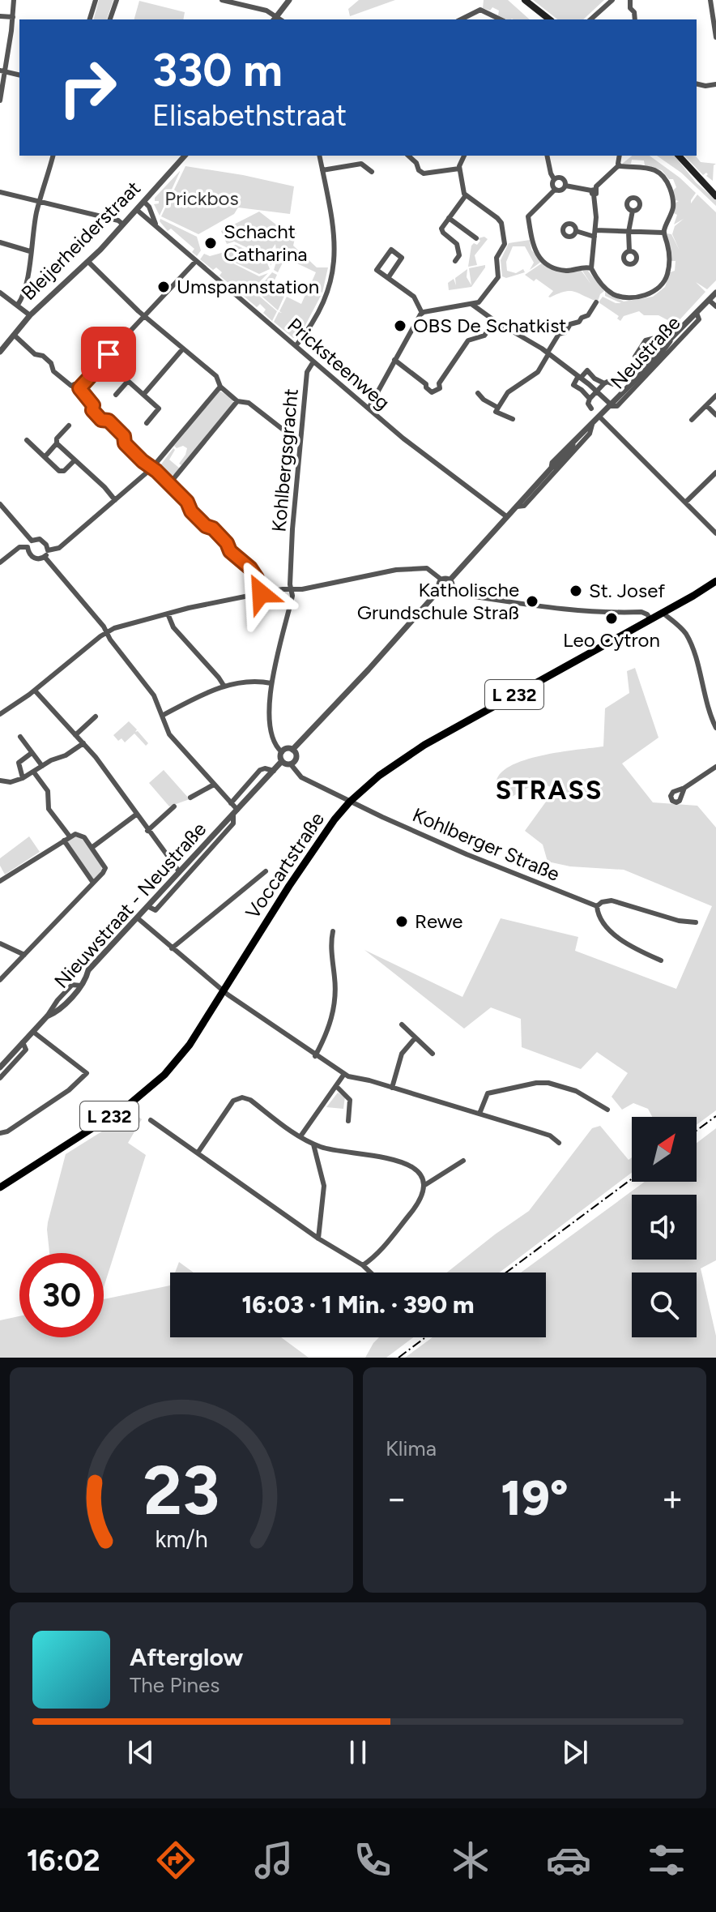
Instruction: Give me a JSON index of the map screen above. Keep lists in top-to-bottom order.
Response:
{
  "streets": {
    "main road": ["L 232", "Voccartstraße"],
    "street": [
      "Bleijerheiderstraat",
      "Neustraße",
      "Pricksteenweg",
      "Kohlbergsgracht",
      "Kohlberger Straße",
      "Nieuwstraat - Neustraße"
    ]
  },
  "crossings": [
    ["Bleijerheiderstraat", "Pricksteenweg"],
    ["Pricksteenweg", "Kohlbergsgracht"],
    ["Kohlbergsgracht", "Kohlberger Straße"],
    ["Kohlbergsgracht", "Nieuwstraat - Neustraße"],
    ["L 232", "Voccartstraße"],
    ["Kohlberger Straße", "Voccartstraße"],
    ["Kohlberger Straße", "Nieuwstraat - Neustraße"]
  ],
  "districts": ["STRASS"],
  "parks": ["Prickbos"],
  "places": [
    "Schacht Catharina",
    "Umspannstation",
    "OBS De Schatkist",
    "St. Josef",
    "Katholische Grundschule Straß",
    "Leo Cytron",
    "Rewe"
  ],
  "north": "top right",
  "page": {
    "turn": ["330 m", "Elisabethstraat"],
    "limit": "30",
    "trip": "16:03 · 1 Min. · 390 m",
    "tile": "Klima",
    "heat": ["−", "19°", "+"],
    "song": ["Afterglow", "The Pines"],
    "tabs": "16:02",
    "gauge": ["23", "km/h"]
  }
}
